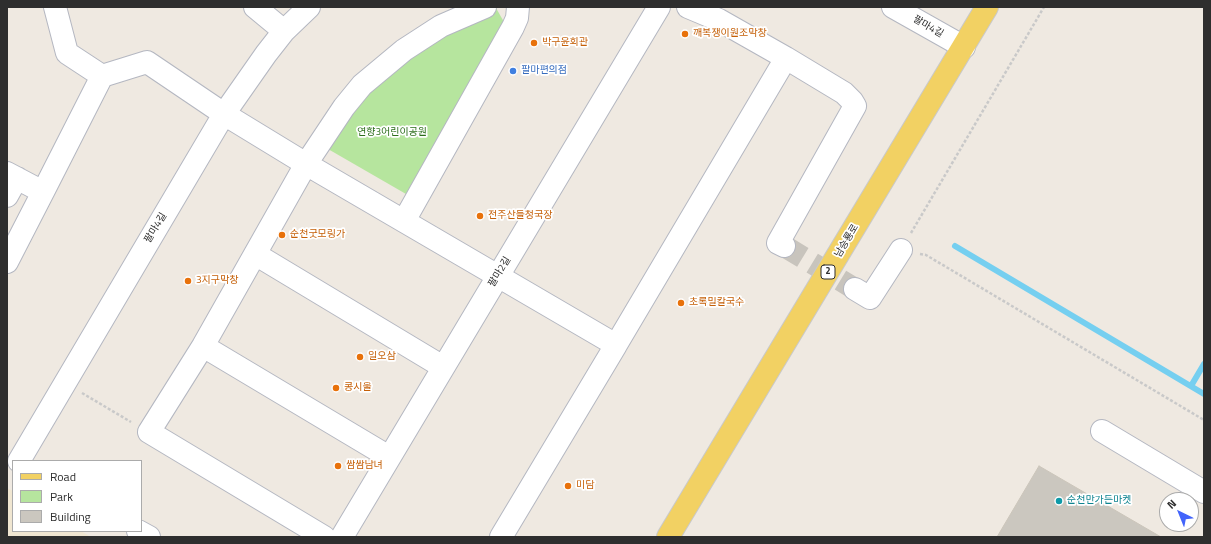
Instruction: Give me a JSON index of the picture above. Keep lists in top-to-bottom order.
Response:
{
  "streets": {
    "main road": ["남승룡로", "2"],
    "street": ["팔마4길", "팔마2길"]
  },
  "crossings": [
    ["팔마4길", "남승룡로"]
  ],
  "parks": ["연향3어린이공원"],
  "places": [
    "깨복쟁이원조막창",
    "박구윤회관",
    "팔마편의점",
    "전주산들청국장",
    "순천굿모링가",
    "3지구막창",
    "초록밀칼국수",
    "일오삼",
    "콩시울",
    "쌈쌈남녀",
    "미담",
    "순천만가든마켓"
  ],
  "legend": ["Road", "Park", "Building"],
  "north": "top left"
}
